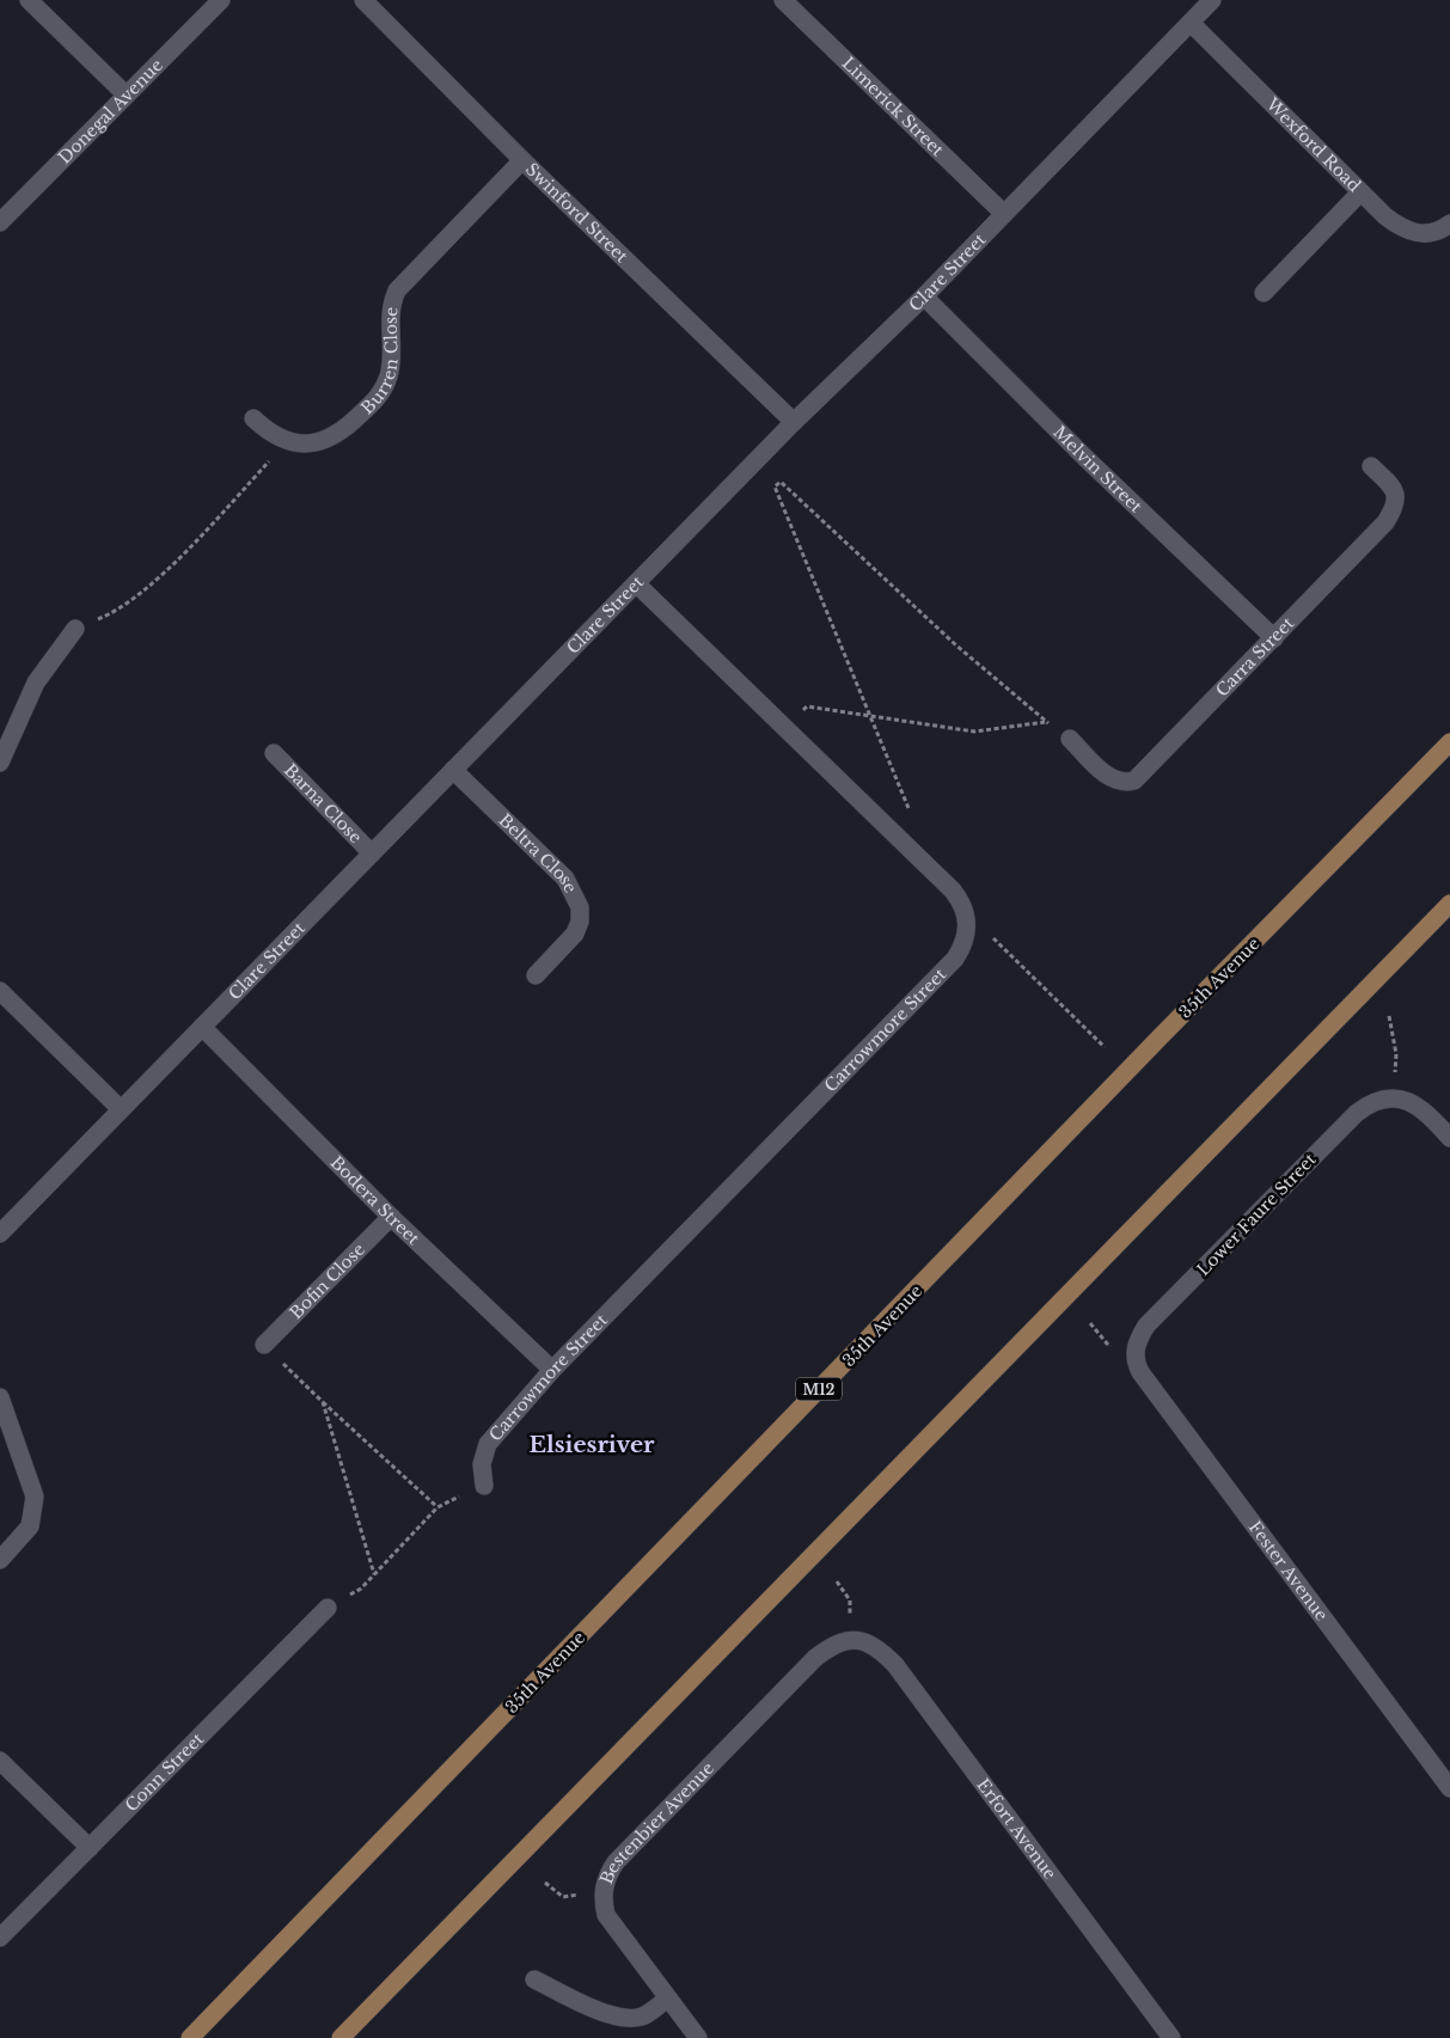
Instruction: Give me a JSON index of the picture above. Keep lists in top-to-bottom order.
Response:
{
  "streets": {
    "main road": ["35th Avenue", "M12"],
    "street": [
      "Limerick Street",
      "Donegal Avenue",
      "Wexford Road",
      "Swinford Street",
      "Clare Street",
      "Burren Close",
      "Melvin Street",
      "Carra Street",
      "Barna Close",
      "Beltra Close",
      "Carrowmore Street",
      "Bodera Street",
      "Lower Faure Street",
      "Bofin Close",
      "Fester Avenue",
      "Conn Street",
      "Bestenbier Avenue",
      "Erfort Avenue"
    ]
  },
  "crossings": [
    ["Limerick Street", "Clare Street"],
    ["Wexford Road", "Clare Street"],
    ["Swinford Street", "Clare Street"],
    ["Swinford Street", "Burren Close"],
    ["Clare Street", "Melvin Street"],
    ["Clare Street", "Barna Close"],
    ["Clare Street", "Beltra Close"],
    ["Clare Street", "Carrowmore Street"],
    ["Clare Street", "Bodera Street"],
    ["Melvin Street", "Carra Street"],
    ["Carrowmore Street", "Bodera Street"],
    ["Bodera Street", "Bofin Close"],
    ["Lower Faure Street", "Fester Avenue"],
    ["Bestenbier Avenue", "Erfort Avenue"]
  ],
  "districts": ["Elsiesriver"]
}
